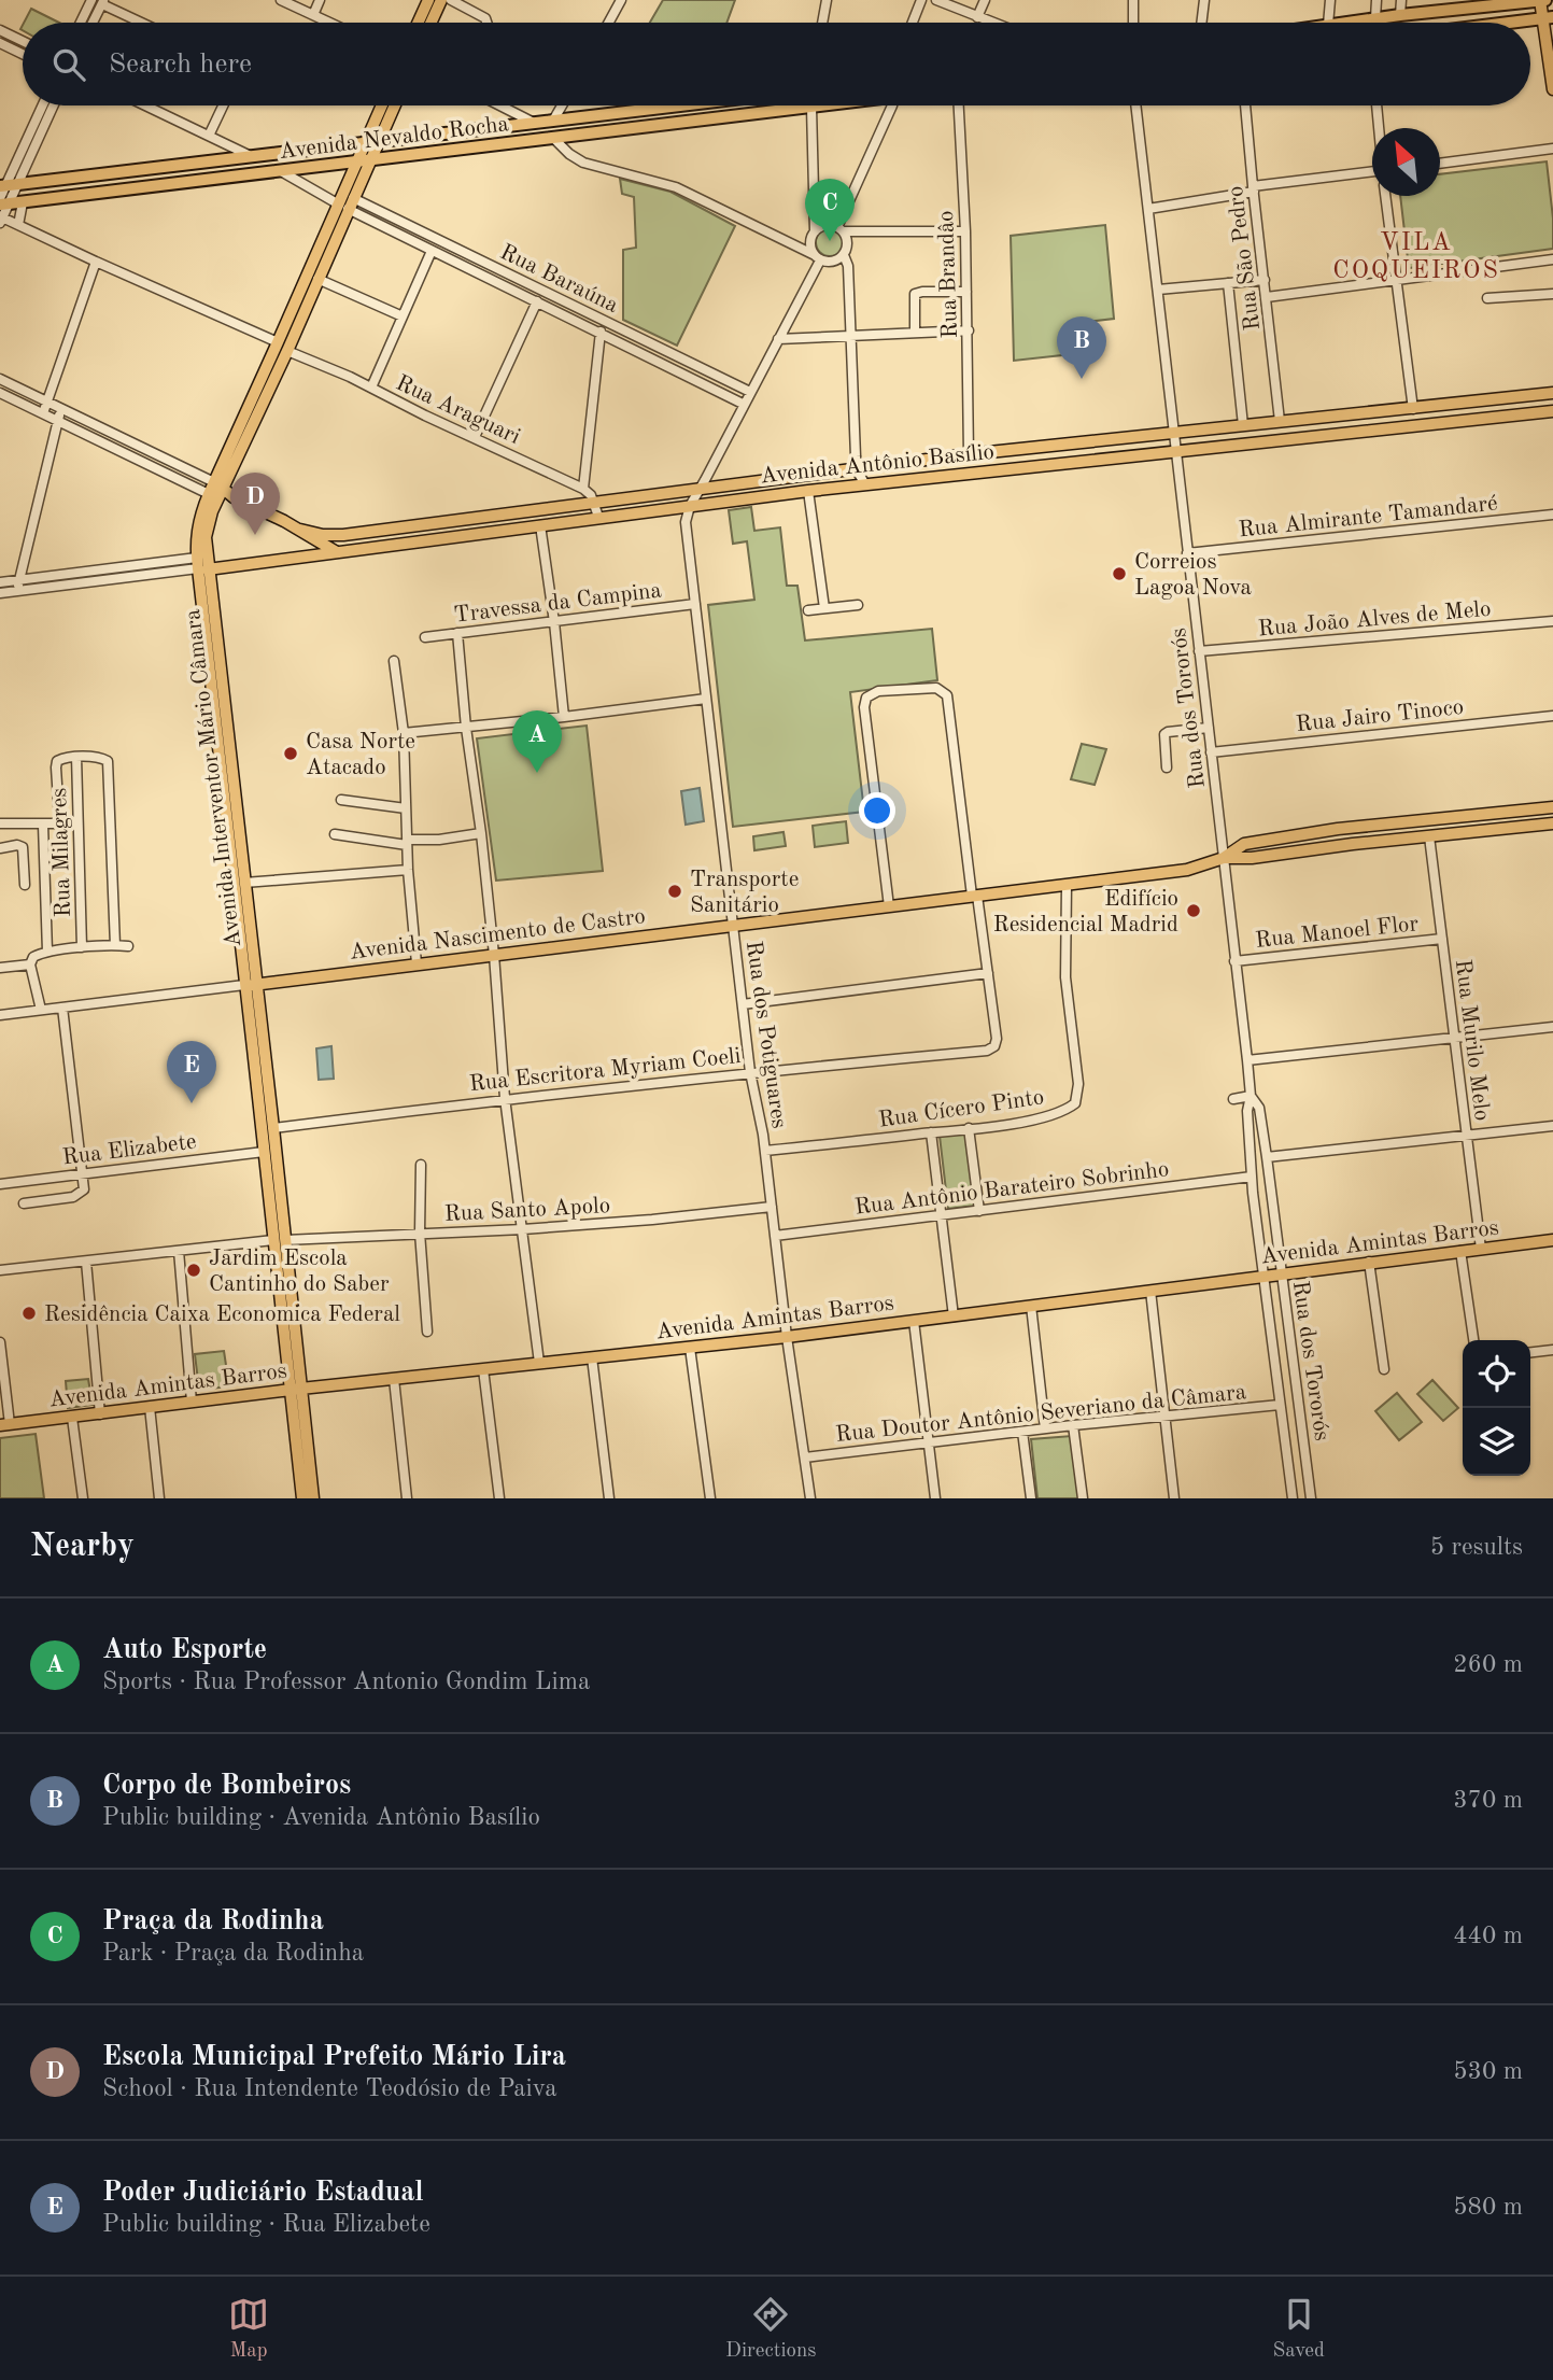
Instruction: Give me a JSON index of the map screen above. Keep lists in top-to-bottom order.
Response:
{
  "streets": {
    "highway": ["Avenida Nevaldo Rocha"],
    "main road": [
      "Avenida Antônio Basílio",
      "Avenida Interventor Mário Câmara",
      "Avenida Nascimento de Castro",
      "Avenida Amintas Barros"
    ],
    "street": [
      "Rua São Pedro",
      "Rua Brandâo",
      "Rua Baraúna",
      "Rua Araguari",
      "Rua Almirante Tamandaré",
      "Travessa da Campina",
      "Rua João Alves de Melo",
      "Rua dos Tororós",
      "Rua Jairo Tinoco",
      "Rua Milagres",
      "Rua Manoel Flor",
      "Rua dos Potiguares",
      "Rua Murilo Melo",
      "Rua Escritora Myriam Coeli",
      "Rua Cícero Pinto",
      "Rua Elizabete",
      "Rua Antônio Barateiro Sobrinho",
      "Rua Santo Apolo",
      "Rua Doutor Antônio Severiano da Câmara"
    ]
  },
  "crossings": [
    ["Avenida Nevaldo Rocha", "Rua Baraúna"],
    ["Avenida Nevaldo Rocha", "Rua Araguari"],
    ["Avenida Nevaldo Rocha", "Avenida Interventor Mário Câmara"],
    ["Rua São Pedro", "Avenida Antônio Basílio"],
    ["Rua Brandâo", "Avenida Antônio Basílio"],
    ["Rua Baraúna", "Avenida Interventor Mário Câmara"],
    ["Rua Baraúna", "Rua dos Potiguares"],
    ["Rua Araguari", "Avenida Antônio Basílio"],
    ["Rua Araguari", "Avenida Interventor Mário Câmara"],
    ["Avenida Antônio Basílio", "Rua dos Tororós"],
    ["Avenida Antônio Basílio", "Avenida Interventor Mário Câmara"],
    ["Avenida Antônio Basílio", "Rua dos Potiguares"],
    ["Rua Almirante Tamandaré", "Rua dos Tororós"],
    ["Travessa da Campina", "Rua dos Potiguares"],
    ["Rua João Alves de Melo", "Rua dos Tororós"],
    ["Rua dos Tororós", "Rua Jairo Tinoco"],
    ["Rua dos Tororós", "Rua Manoel Flor"],
    ["Rua dos Tororós", "Avenida Nascimento de Castro"],
    ["Rua dos Tororós", "Rua Antônio Barateiro Sobrinho"],
    ["Rua dos Tororós", "Avenida Amintas Barros"],
    ["Rua dos Tororós", "Rua Doutor Antônio Severiano da Câmara"],
    ["Avenida Interventor Mário Câmara", "Avenida Nascimento de Castro"],
    ["Avenida Interventor Mário Câmara", "Rua Escritora Myriam Coeli"],
    ["Avenida Interventor Mário Câmara", "Rua Elizabete"],
    ["Avenida Interventor Mário Câmara", "Rua Santo Apolo"],
    ["Avenida Interventor Mário Câmara", "Avenida Amintas Barros"],
    ["Rua Manoel Flor", "Rua Murilo Melo"],
    ["Avenida Nascimento de Castro", "Rua dos Potiguares"],
    ["Avenida Nascimento de Castro", "Rua Murilo Melo"],
    ["Avenida Nascimento de Castro", "Rua Cícero Pinto"],
    ["Rua dos Potiguares", "Rua Escritora Myriam Coeli"],
    ["Rua dos Potiguares", "Rua Cícero Pinto"],
    ["Rua dos Potiguares", "Rua Antônio Barateiro Sobrinho"],
    ["Rua dos Potiguares", "Rua Santo Apolo"],
    ["Rua dos Potiguares", "Avenida Amintas Barros"],
    ["Rua dos Potiguares", "Rua Doutor Antônio Severiano da Câmara"],
    ["Rua Murilo Melo", "Avenida Amintas Barros"]
  ],
  "districts": ["VILA COQUEIROS"],
  "places": [
    "Correios Lagoa Nova",
    "Casa Norte Atacado",
    "Transporte Sanitário",
    "Edifício Residencial Madrid",
    "Jardim Escola Cantinho do Saber",
    "Residência Caixa Economica Federal"
  ],
  "north": "top left",
  "page": {
    "search": "Search here",
    "pins": [
      "C",
      "B",
      "D",
      "A",
      "E"
    ],
    "heading": ["Nearby", "5 results"],
    "list": [
      {
        "mark": "A",
        "name": "Auto Esporte",
        "note": "Sports · Rua Professor Antonio Gondim Lima",
        "value": "260 m"
      },
      {
        "mark": "B",
        "name": "Corpo de Bombeiros",
        "note": "Public building · Avenida Antônio Basílio",
        "value": "370 m"
      },
      {
        "mark": "C",
        "name": "Praça da Rodinha",
        "note": "Park · Praça da Rodinha",
        "value": "440 m"
      },
      {
        "mark": "D",
        "name": "Escola Municipal Prefeito Mário Lira",
        "note": "School · Rua Intendente Teodósio de Paiva",
        "value": "530 m"
      },
      {
        "mark": "E",
        "name": "Poder Judiciário Estadual",
        "note": "Public building · Rua Elizabete",
        "value": "580 m"
      }
    ],
    "nav": ["Map", "Directions", "Saved"]
  }
}
